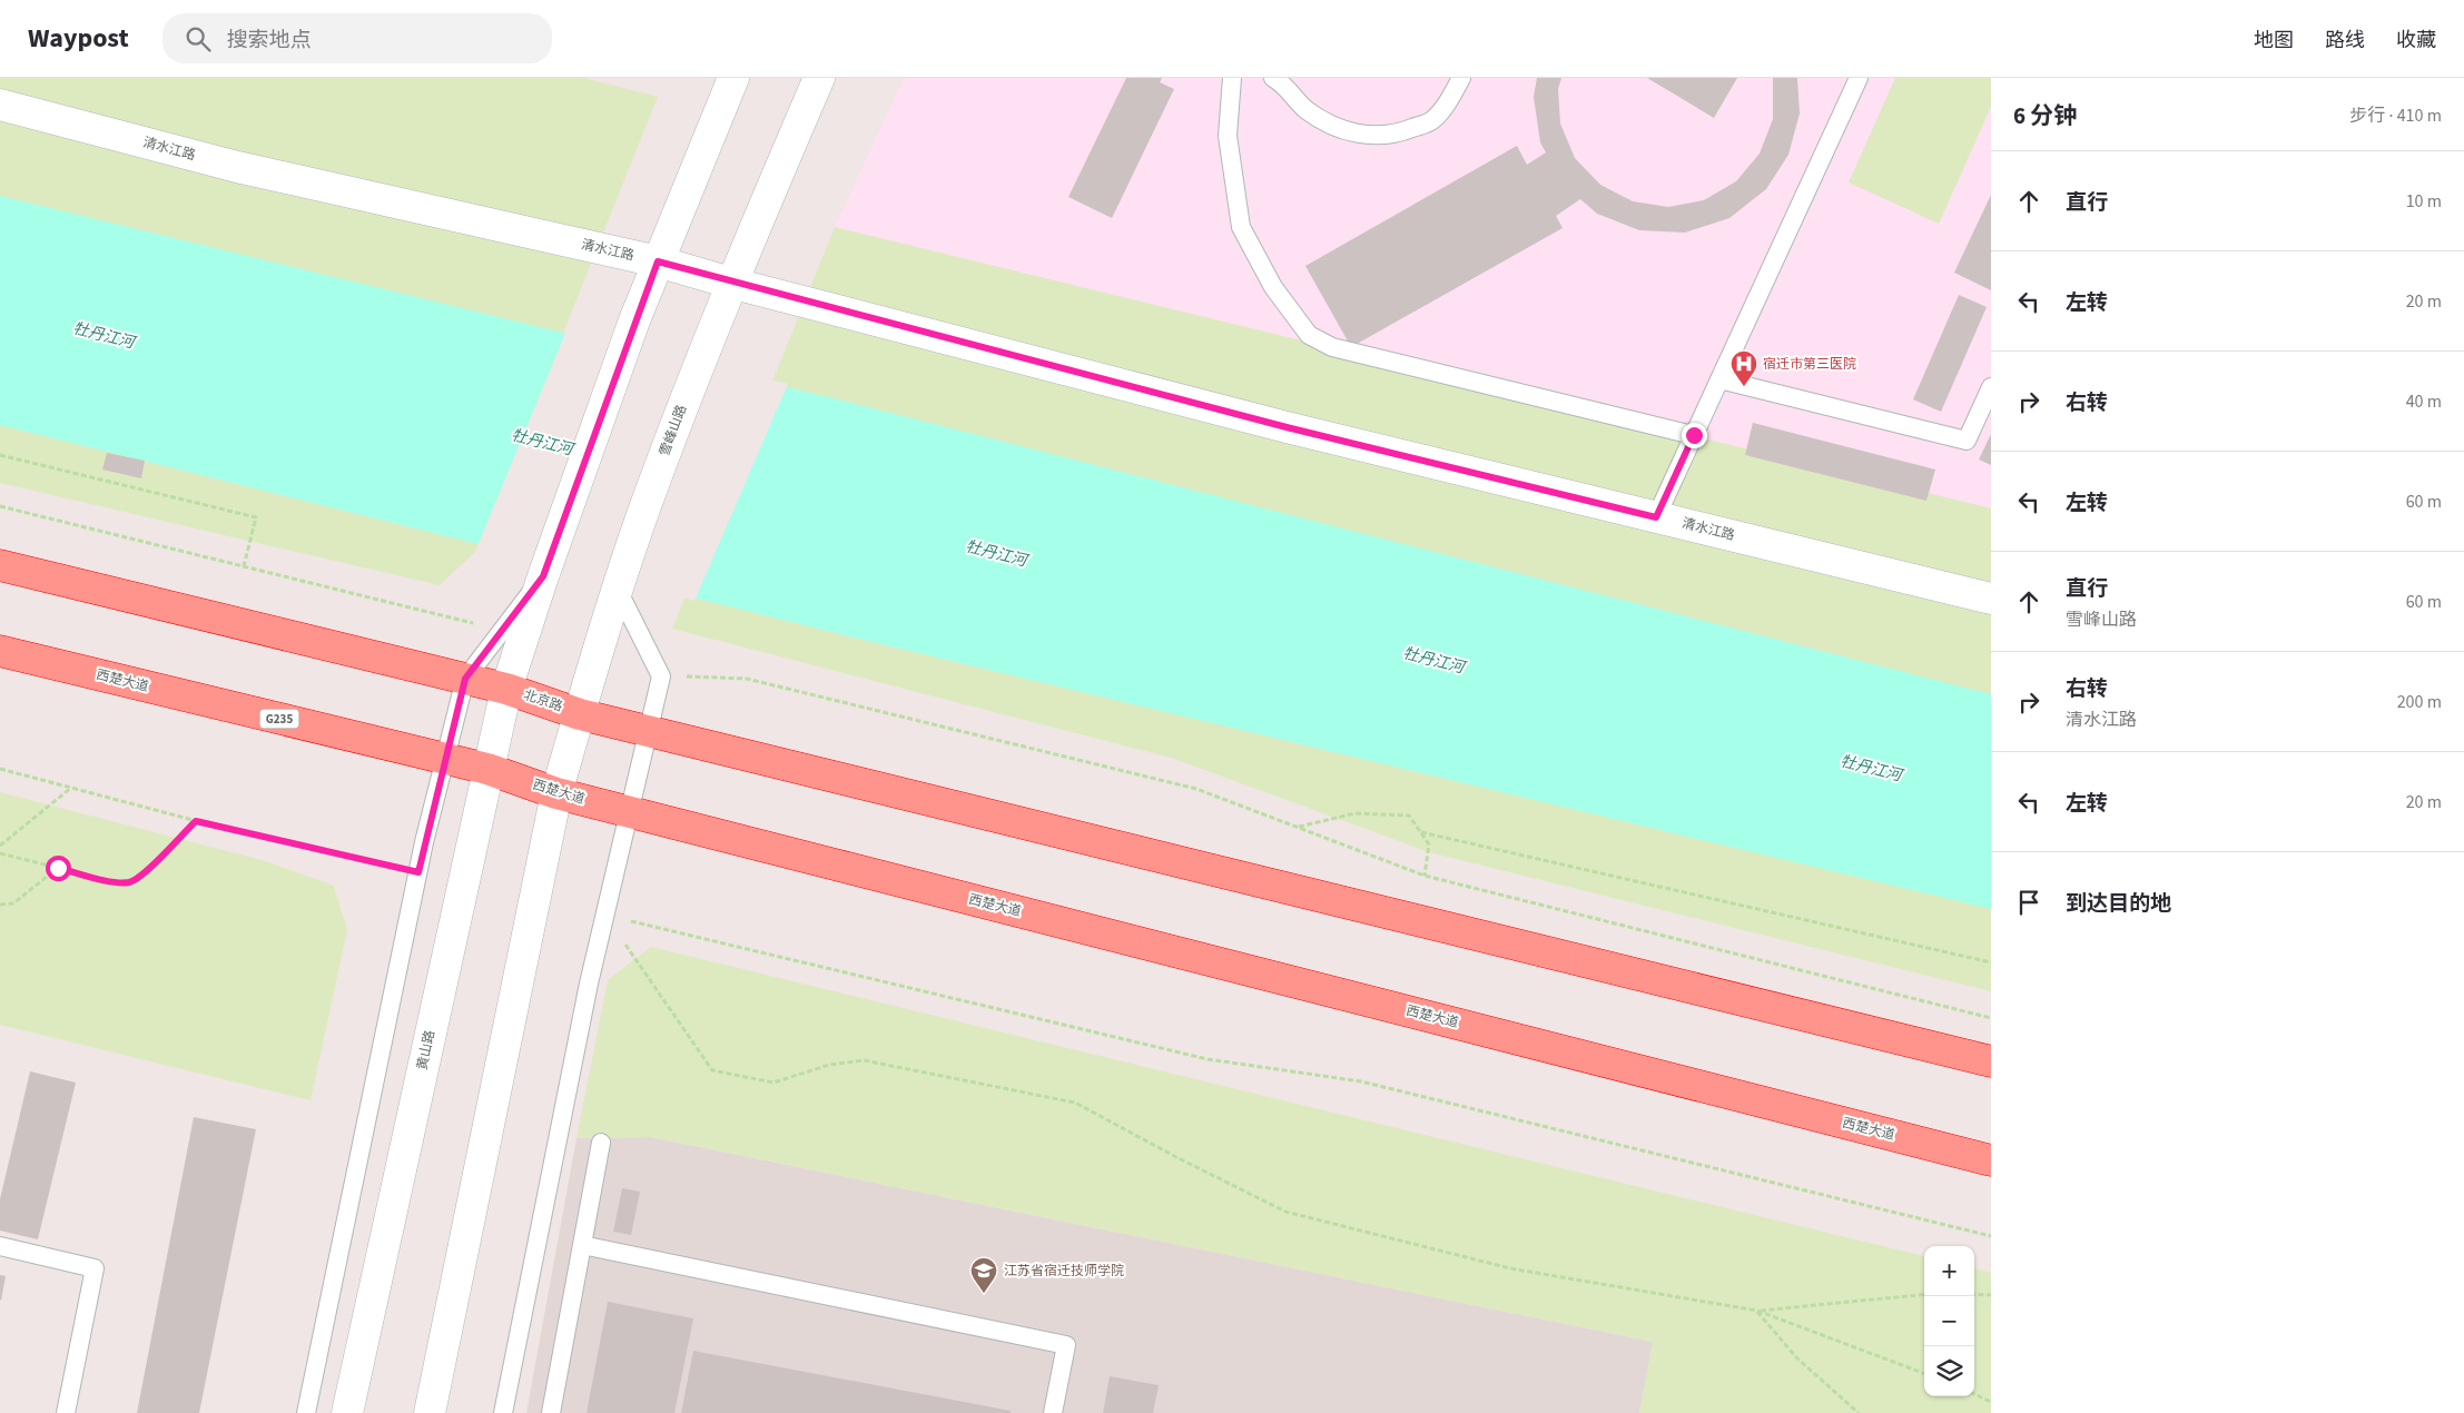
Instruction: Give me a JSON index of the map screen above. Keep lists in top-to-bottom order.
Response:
{
  "streets": {
    "highway": ["西楚大道", "北京路", "G235"],
    "main road": ["清水江路", "雪峰山路", "黄山路"]
  },
  "crossings": [
    ["清水江路", "雪峰山路"],
    ["雪峰山路", "西楚大道"],
    ["雪峰山路", "北京路"],
    ["西楚大道", "黄山路"],
    ["北京路", "黄山路"]
  ],
  "water": ["牡丹江河"],
  "places": {
    "hospital": ["宿迁市第三医院"],
    "school or university": ["江苏省宿迁技师学院"]
  },
  "page": {
    "header": "Waypost",
    "search": "搜索地点",
    "nav": ["地图", "路线", "收藏"],
    "heading": ["6 分钟", "步行 · 410 m"],
    "list": [
      ["直行", "10 m"],
      ["左转", "20 m"],
      ["右转", "40 m"],
      ["左转", "60 m"],
      ["直行", "雪峰山路", "60 m"],
      ["右转", "清水江路", "200 m"],
      ["左转", "20 m"],
      "到达目的地"
    ],
    "map_buttons": ["+", "−"]
  }
}
